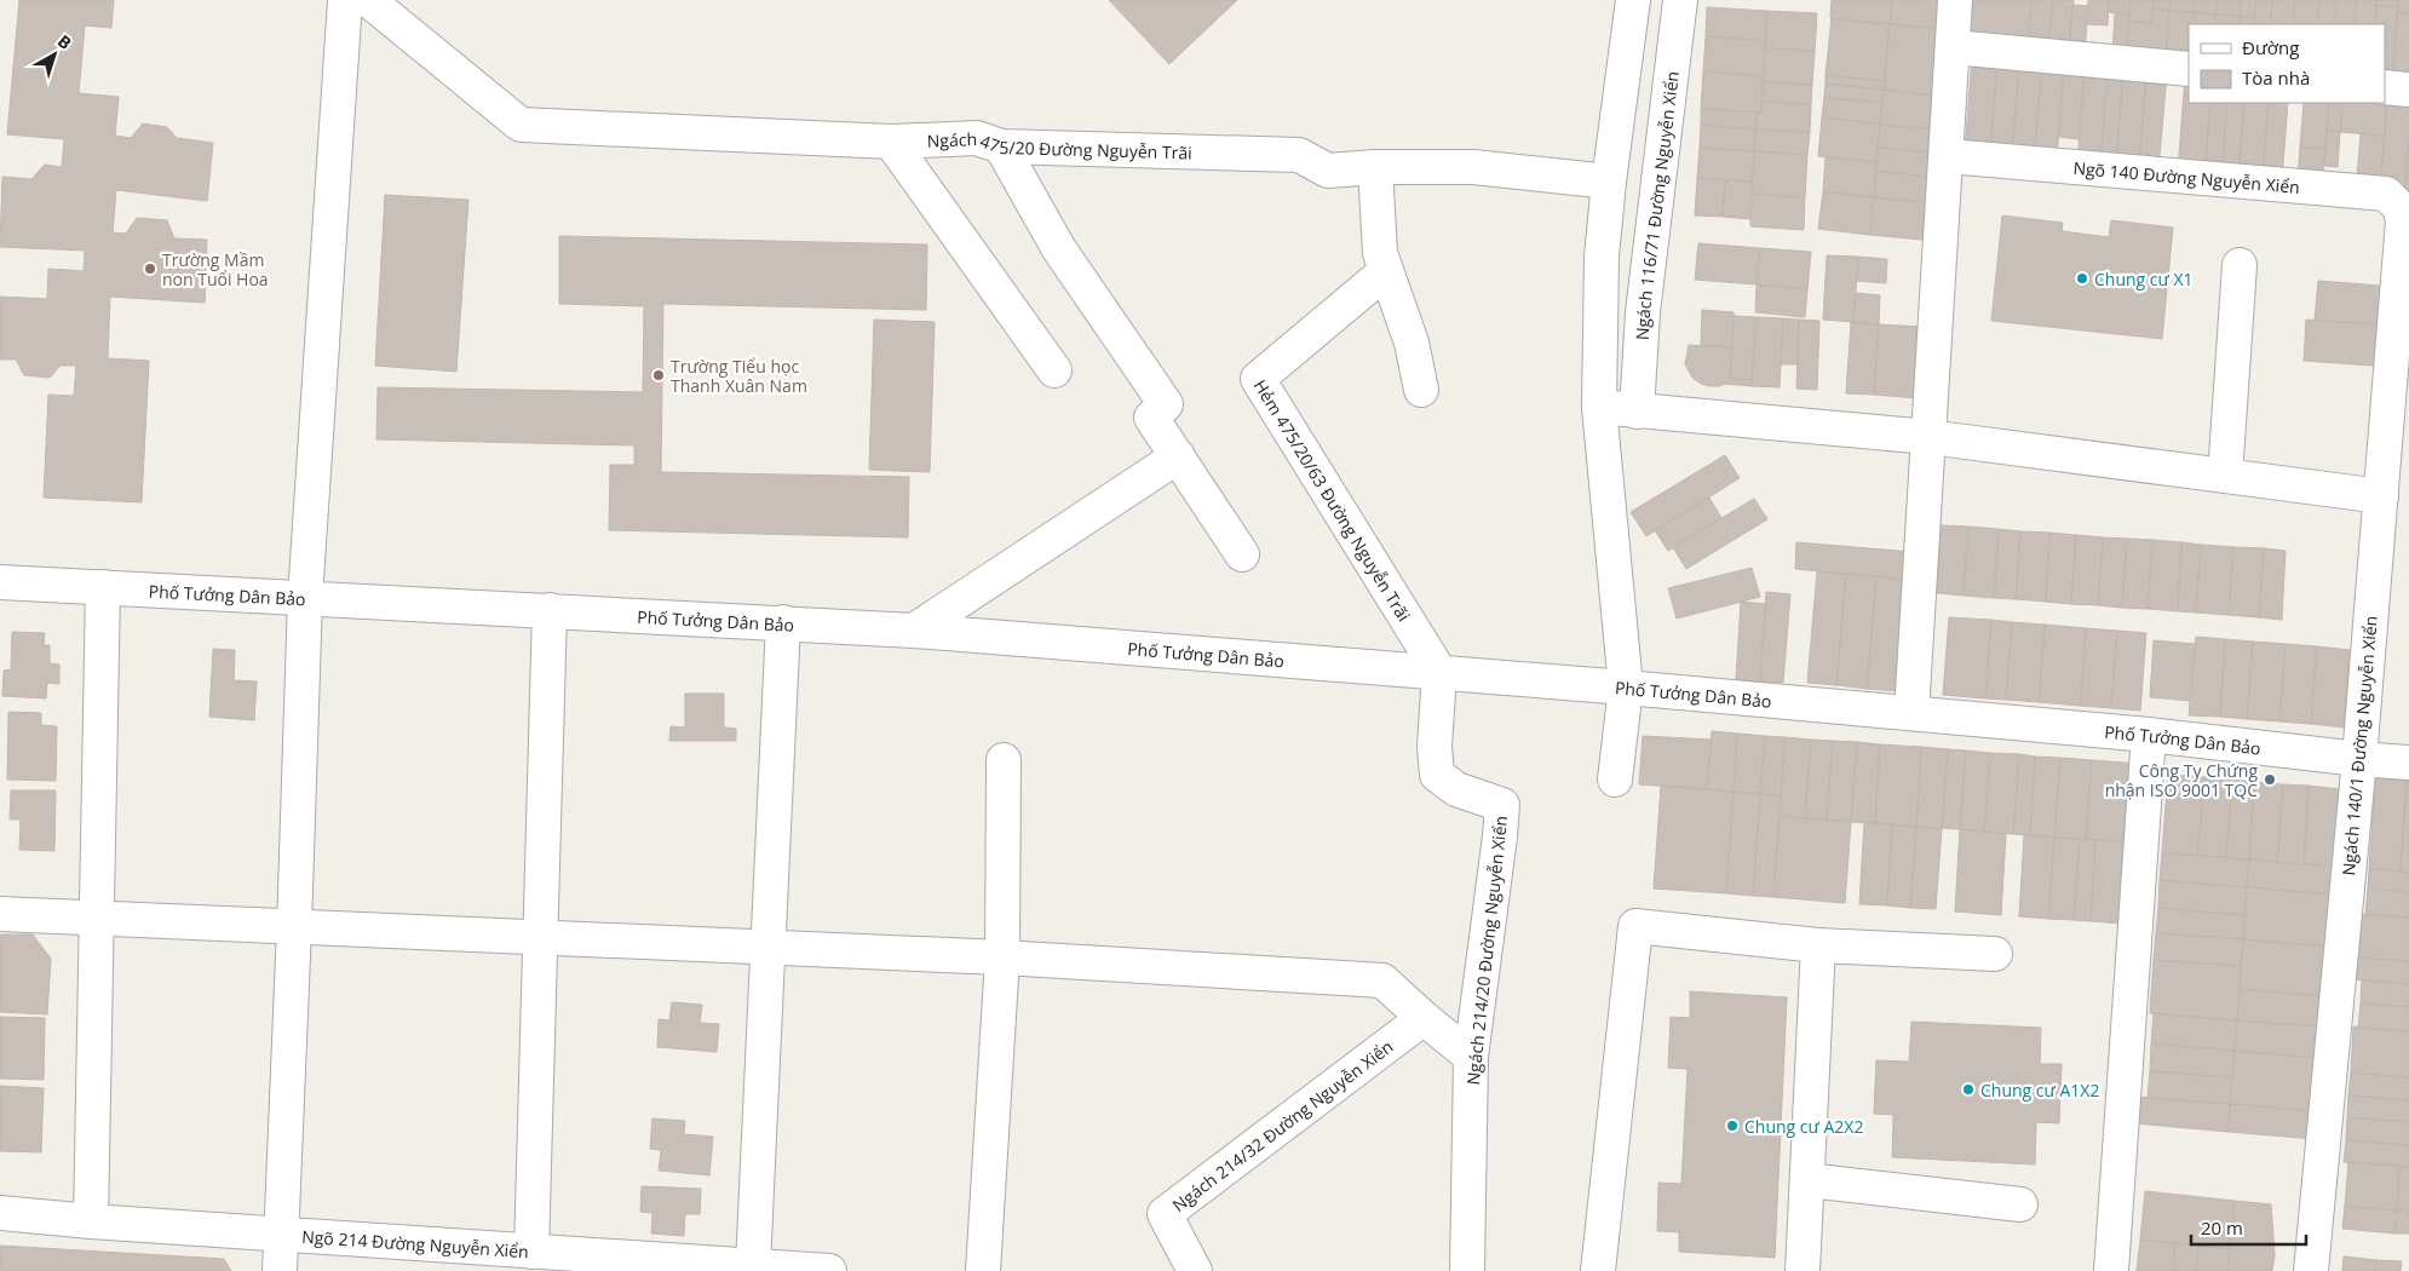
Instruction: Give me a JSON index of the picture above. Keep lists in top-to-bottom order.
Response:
{
  "streets": {
    "street": [
      "Ngách 475/20 Đường Nguyễn Trãi",
      "Ngõ 140 Đường Nguyễn Xiển",
      "Ngách 116/71 Đường Nguyễn Xiển",
      "Hẻm 475/20/63 Đường Nguyễn Trãi",
      "Phố Tưởng Dân Bảo",
      "Ngách 140/1 Đường Nguyễn Xiển",
      "Ngách 214/20 Đường Nguyễn Xiển",
      "Ngách 214/32 Đường Nguyễn Xiển",
      "Ngõ 214 Đường Nguyễn Xiển"
    ]
  },
  "crossings": [
    ["Ngõ 140 Đường Nguyễn Xiển", "Ngách 140/1 Đường Nguyễn Xiển"],
    ["Hẻm 475/20/63 Đường Nguyễn Trãi", "Phố Tưởng Dân Bảo"],
    ["Hẻm 475/20/63 Đường Nguyễn Trãi", "Ngách 214/20 Đường Nguyễn Xiển"],
    ["Phố Tưởng Dân Bảo", "Ngách 140/1 Đường Nguyễn Xiển"],
    ["Phố Tưởng Dân Bảo", "Ngách 214/20 Đường Nguyễn Xiển"]
  ],
  "places": [
    "Trường Mầm non Tuổi Hoa",
    "Chung cư X1",
    "Trường Tiểu học Thanh Xuân Nam",
    "Công Ty Chứng nhận ISO 9001 TQC",
    "Chung cư A1X2",
    "Chung cư A2X2"
  ],
  "legend": ["Đường", "Tòa nhà"],
  "scale_bar": "20 m",
  "north": "top right"
}
